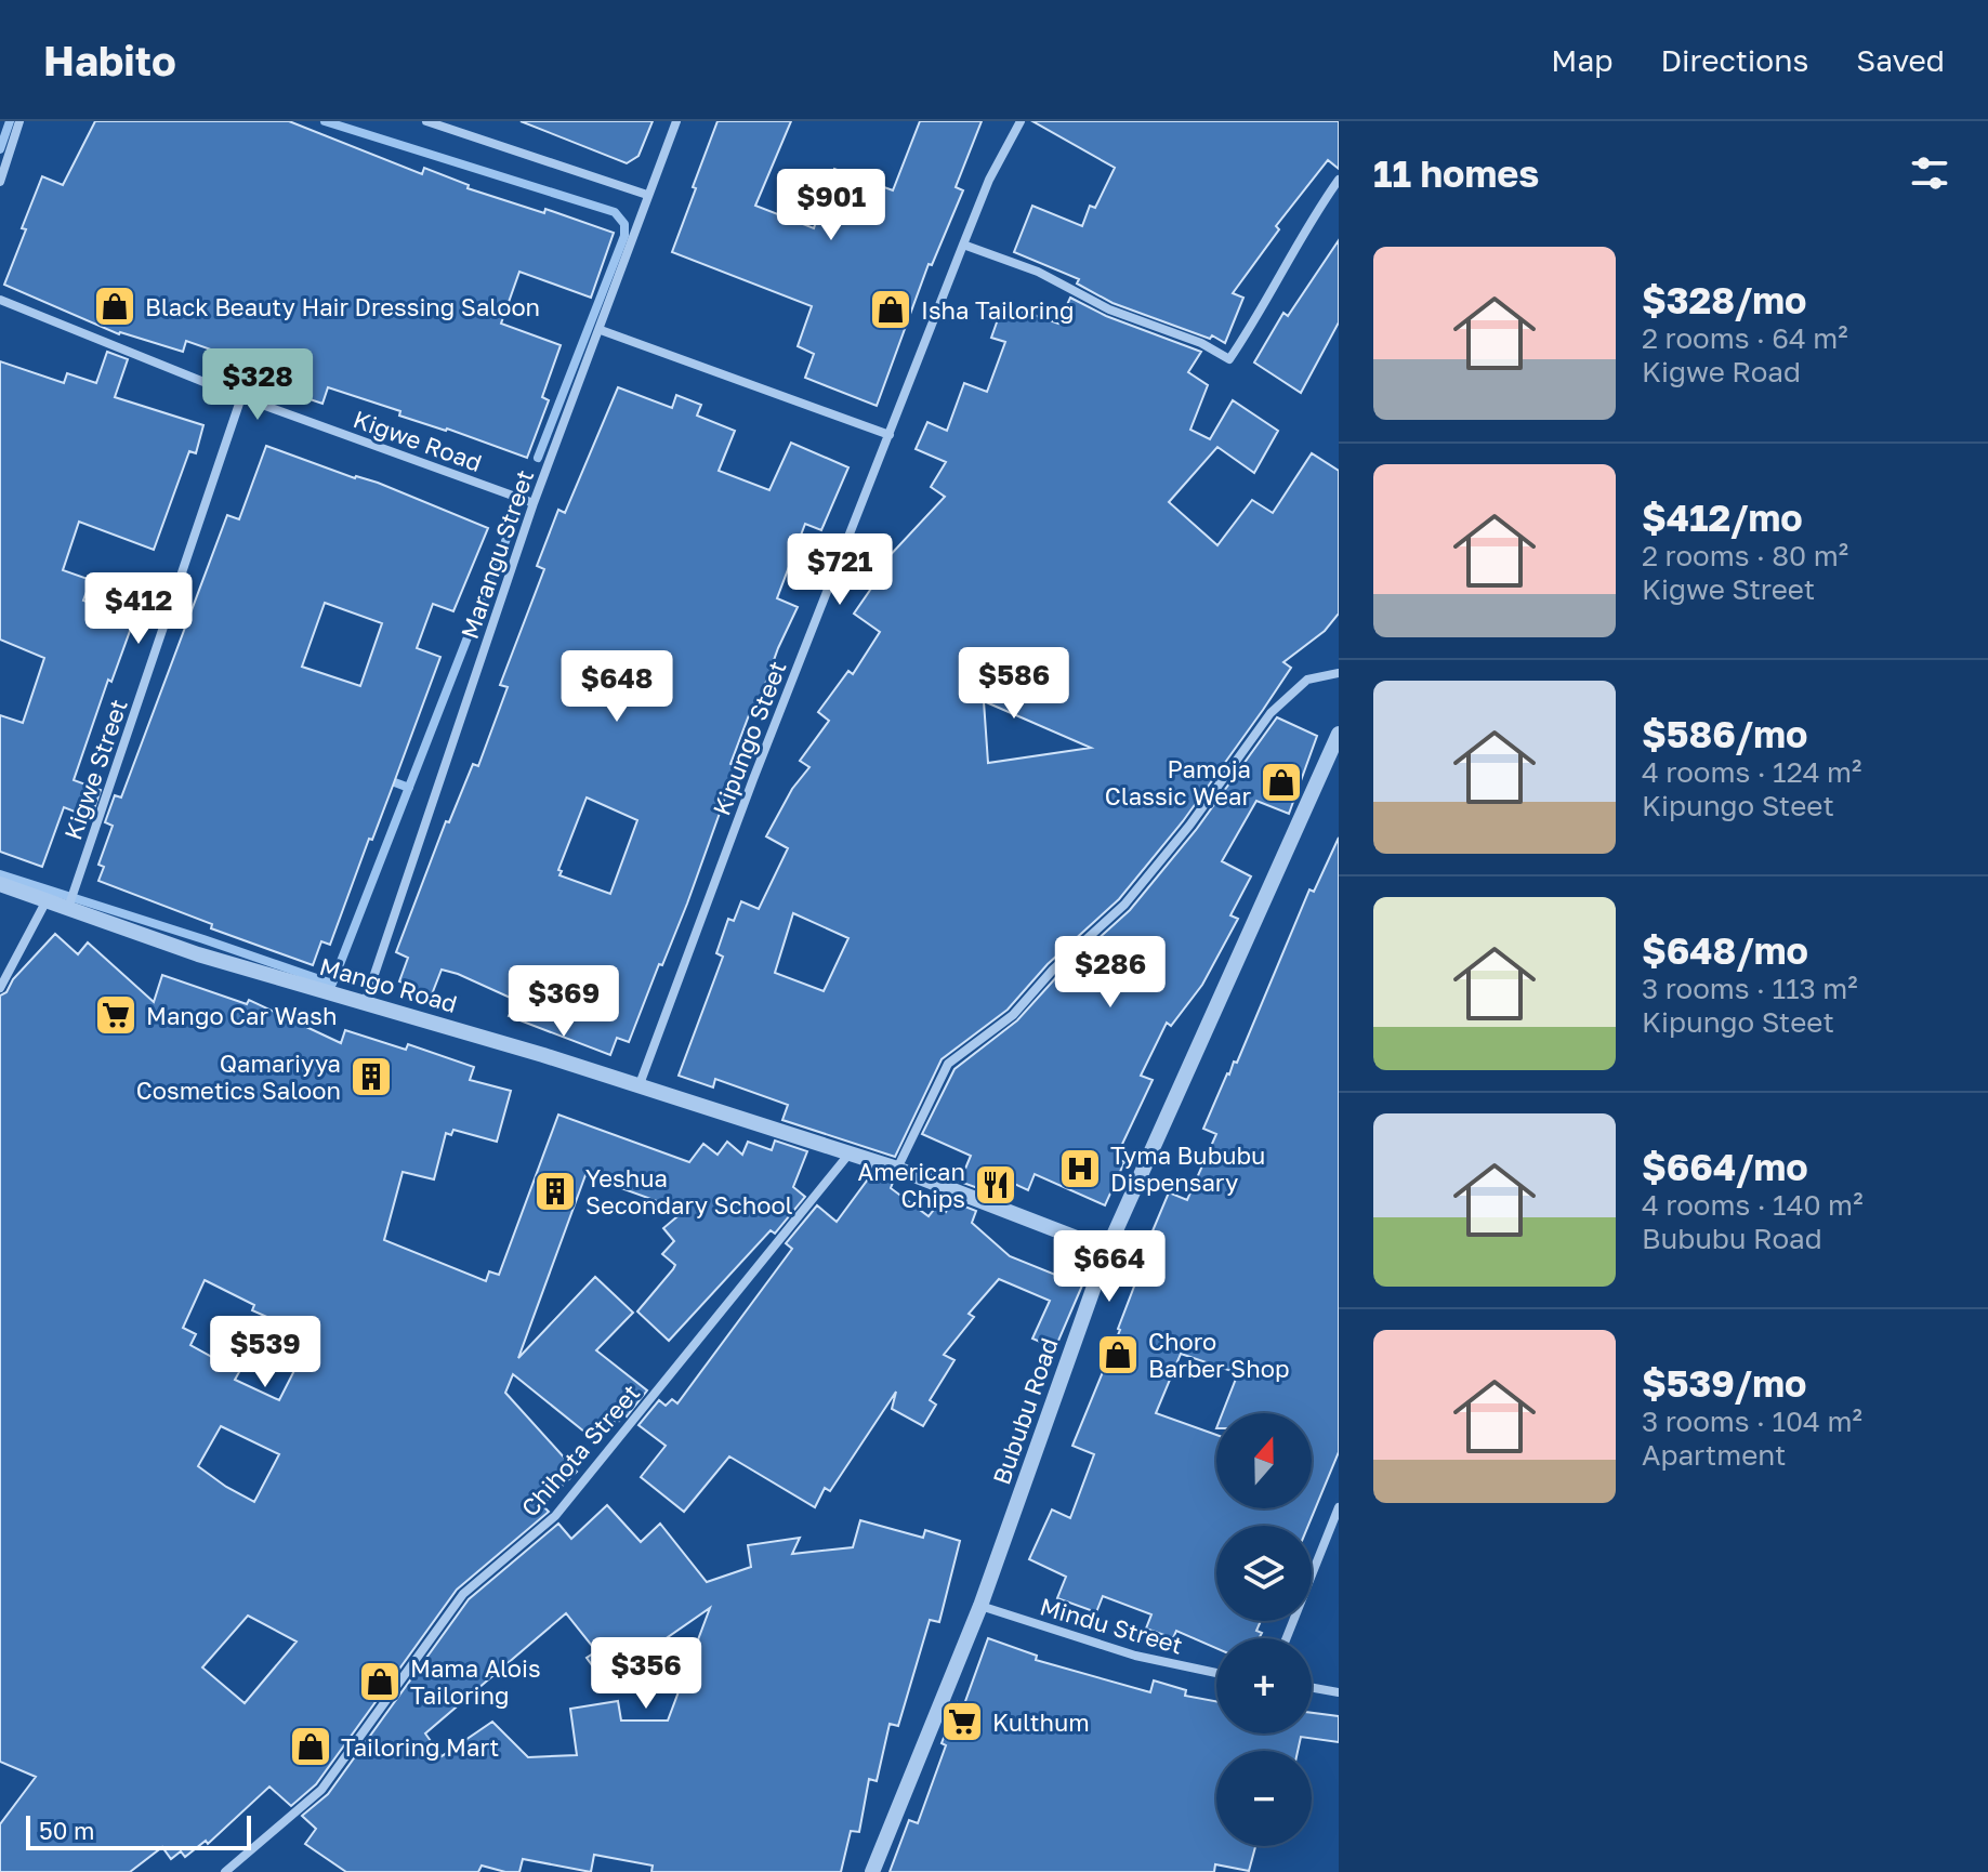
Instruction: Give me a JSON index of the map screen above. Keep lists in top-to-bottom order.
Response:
{
  "streets": {
    "street": [
      "Kigwe Road",
      "Marangu Street",
      "Kipungo Steet",
      "Kigwe Street",
      "Mango Road",
      "Bububu Road",
      "Chihota Street",
      "Mindu Street"
    ]
  },
  "crossings": [
    ["Kigwe Road", "Marangu Street"],
    ["Kigwe Road", "Kigwe Street"],
    ["Marangu Street", "Mango Road"],
    ["Kipungo Steet", "Mango Road"],
    ["Kigwe Street", "Mango Road"],
    ["Mango Road", "Bububu Road"],
    ["Mango Road", "Chihota Street"],
    ["Bububu Road", "Mindu Street"]
  ],
  "places": {
    "shop": [
      "Black Beauty Hair Dressing Saloon",
      "Isha Tailoring",
      "Pamoja Classic Wear",
      "Choro Barber Shop",
      "Mama Alois Tailoring",
      "Tailoring Mart"
    ],
    "supermarket": ["Mango Car Wash", "Kulthum"],
    "building": ["Qamariyya Cosmetics Saloon", "Yeshua Secondary School"],
    "hospital": ["Tyma Bububu Dispensary"],
    "restaurant": ["American Chips"]
  },
  "scale_bar": "50 m",
  "north": "top",
  "page": {
    "header": "Habito",
    "nav": ["Map", "Directions", "Saved"],
    "heading": "11 homes",
    "price": [
      "$901",
      "$328",
      "$721",
      "$412",
      "$586",
      "$648",
      "$286",
      "$369",
      "$664",
      "$539",
      "$356"
    ],
    "list": [
      {
        "name": "$328/mo",
        "note": "2 rooms · 64 m² · Kigwe Road"
      },
      {
        "name": "$412/mo",
        "note": "2 rooms · 80 m² · Kigwe Street"
      },
      {
        "name": "$586/mo",
        "note": "4 rooms · 124 m² · Kipungo Steet"
      },
      {
        "name": "$648/mo",
        "note": "3 rooms · 113 m² · Kipungo Steet"
      },
      {
        "name": "$664/mo",
        "note": "4 rooms · 140 m² · Bububu Road"
      },
      {
        "name": "$539/mo",
        "note": "3 rooms · 104 m² · Apartment"
      }
    ],
    "map_buttons": ["+", "−"],
    "scale": "50 m"
  }
}
